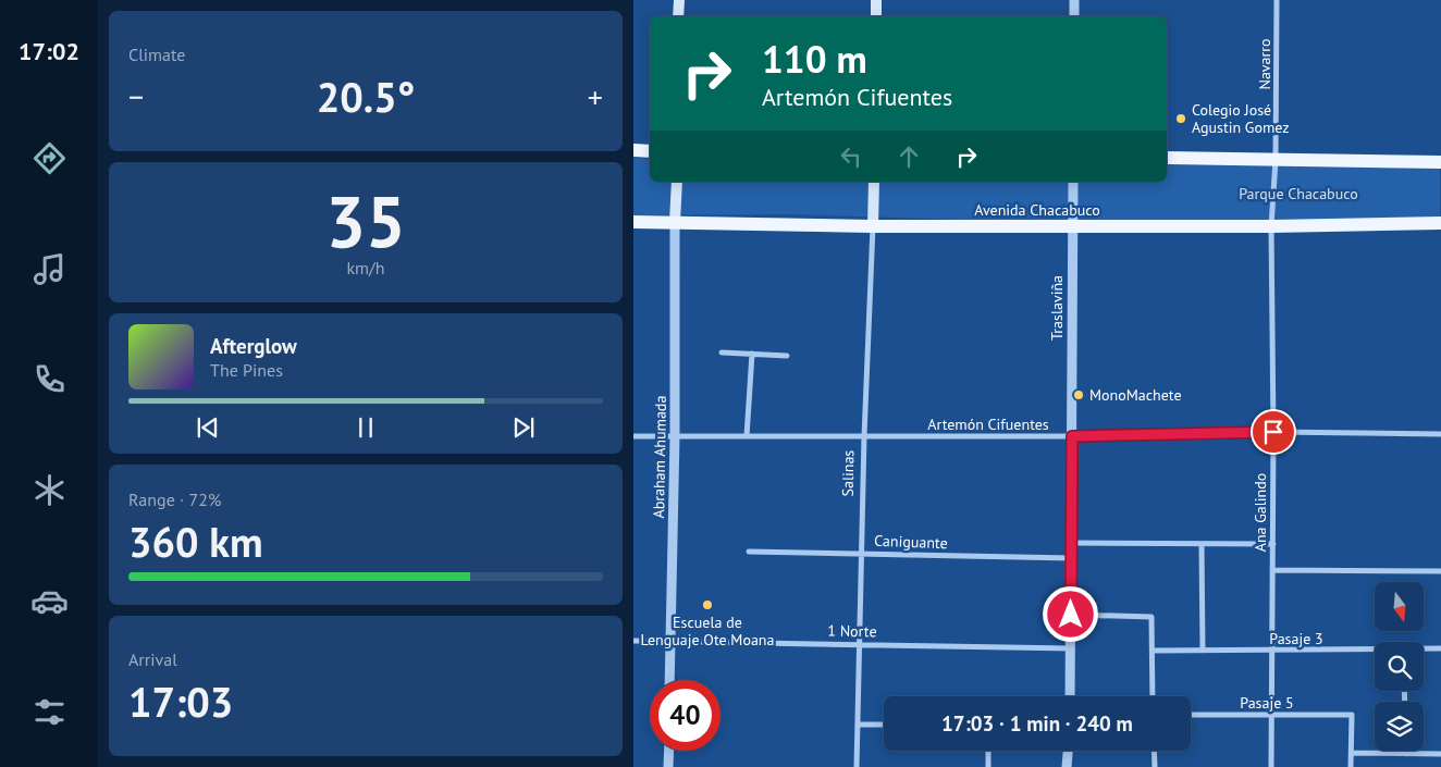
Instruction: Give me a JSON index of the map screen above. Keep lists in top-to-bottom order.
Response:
{
  "streets": {
    "main road": ["Avenida Chacabuco", "Salinas"],
    "street": [
      "Navarro",
      "Traslaviña",
      "Artemón Cifuentes",
      "Abraham Ahumada",
      "Ana Galindo",
      "Caniguante",
      "1 Norte",
      "Pasaje 3",
      "Pasaje 5"
    ]
  },
  "crossings": [
    ["Navarro", "Avenida Chacabuco"],
    ["Navarro", "Ana Galindo"],
    ["Avenida Chacabuco", "Traslaviña"],
    ["Avenida Chacabuco", "Abraham Ahumada"],
    ["Avenida Chacabuco", "Salinas"],
    ["Avenida Chacabuco", "Ana Galindo"],
    ["Traslaviña", "Artemón Cifuentes"],
    ["Traslaviña", "Caniguante"],
    ["Traslaviña", "1 Norte"],
    ["Artemón Cifuentes", "Abraham Ahumada"],
    ["Artemón Cifuentes", "Salinas"],
    ["Artemón Cifuentes", "Ana Galindo"],
    ["Abraham Ahumada", "1 Norte"],
    ["Salinas", "Caniguante"],
    ["Salinas", "1 Norte"],
    ["Ana Galindo", "Pasaje 3"],
    ["Ana Galindo", "Pasaje 5"]
  ],
  "parks": ["Parque Chacabuco"],
  "places": ["Colegio José Agustin Gomez", "MonoMachete", "Escuela de Lenguaje Ote Moana"],
  "north": "bottom",
  "page": {
    "tabs": "17:02",
    "tile": [
      "Climate",
      ["35", "km/h"],
      ["Range · 72%", "360 km"],
      ["Arrival", "17:03"]
    ],
    "turn": ["110 m", "Artemón Cifuentes"],
    "heat": ["−", "20.5°", "+"],
    "song": ["Afterglow", "The Pines"],
    "limit": "40",
    "trip": "17:03 · 1 min · 240 m"
  }
}
